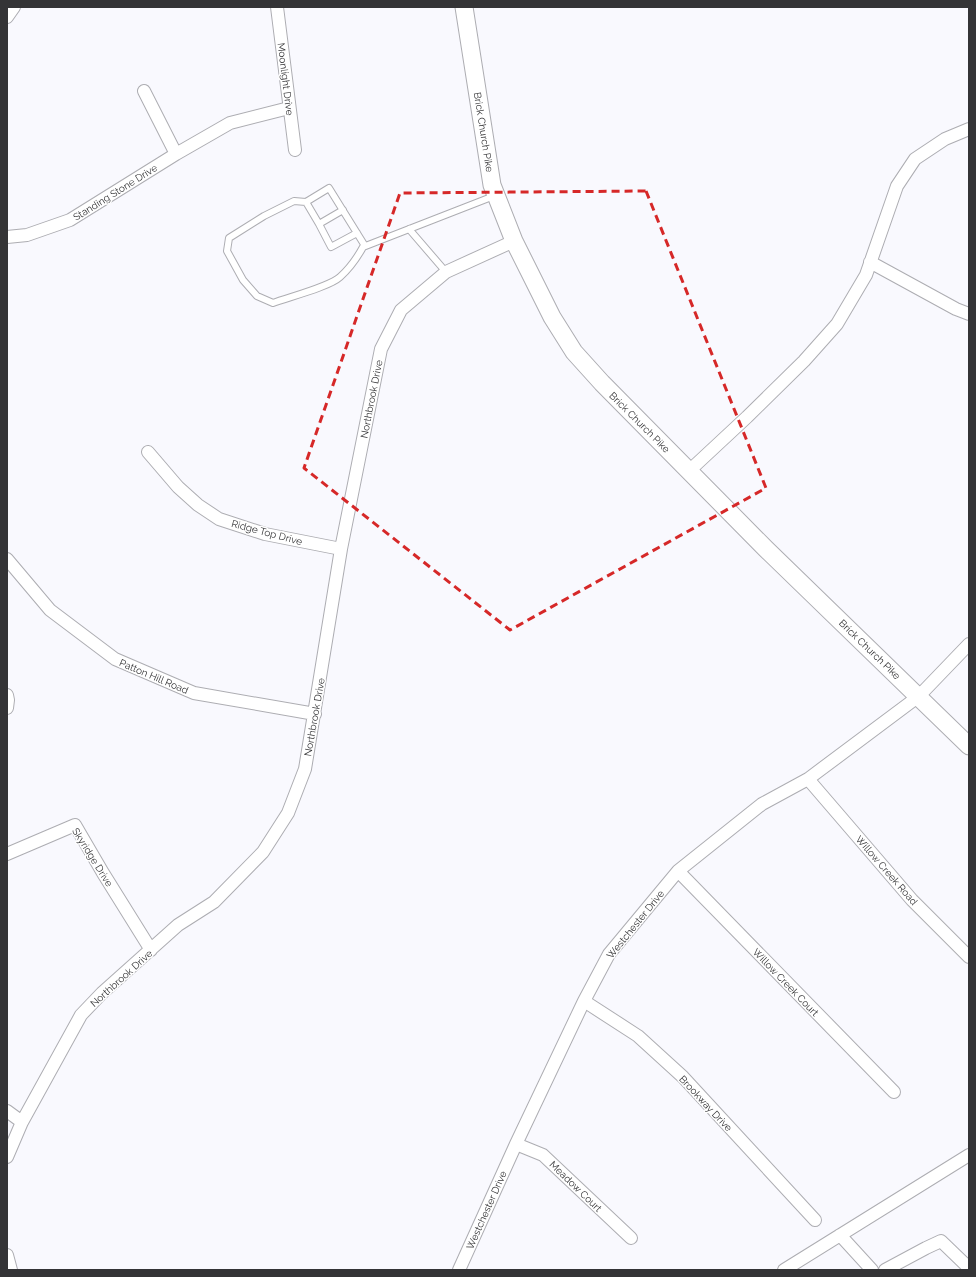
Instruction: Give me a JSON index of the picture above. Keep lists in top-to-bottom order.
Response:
{
  "streets": {
    "main road": ["Brick Church Pike"],
    "street": [
      "Moonlight Drive",
      "Standing Stone Drive",
      "Northbrook Drive",
      "Ridge Top Drive",
      "Patton Hill Road",
      "Skyridge Drive",
      "Willow Creek Road",
      "Westchester Drive",
      "Willow Creek Court",
      "Brookway Drive",
      "Meadow Court"
    ]
  },
  "crossings": [
    ["Moonlight Drive", "Standing Stone Drive"],
    ["Brick Church Pike", "Northbrook Drive"],
    ["Brick Church Pike", "Westchester Drive"],
    ["Northbrook Drive", "Ridge Top Drive"],
    ["Northbrook Drive", "Patton Hill Road"],
    ["Northbrook Drive", "Skyridge Drive"],
    ["Willow Creek Road", "Westchester Drive"],
    ["Westchester Drive", "Willow Creek Court"],
    ["Westchester Drive", "Brookway Drive"],
    ["Westchester Drive", "Meadow Court"]
  ]
}
